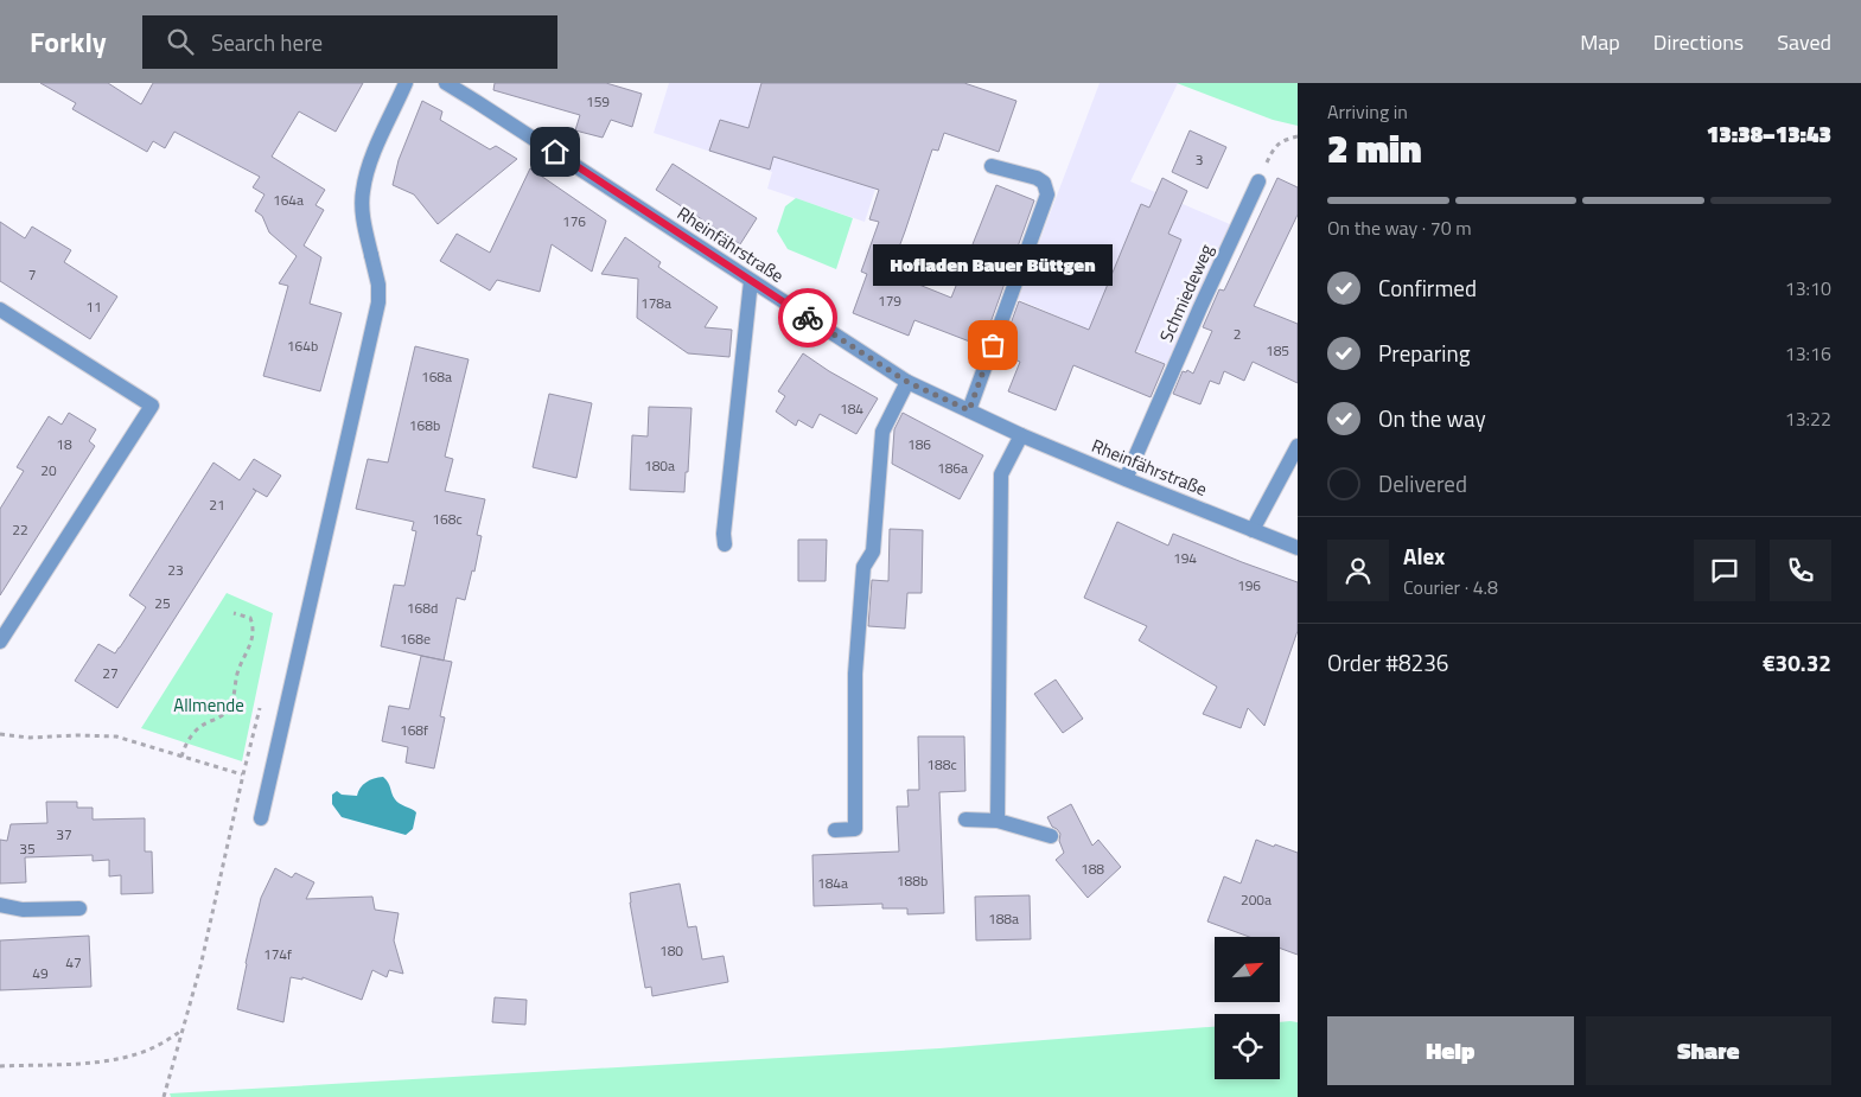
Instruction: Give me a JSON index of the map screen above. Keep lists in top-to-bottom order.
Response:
{
  "streets": {
    "street": ["Rheinfährstraße", "Schmiedeweg"]
  },
  "crossings": [
    ["Rheinfährstraße", "Schmiedeweg"]
  ],
  "parks": ["Allmende"],
  "places": ["Hofladen Bauer Büttgen"],
  "house_numbers": [
    "159",
    "3",
    "164a",
    "176",
    "7",
    "179",
    "178a",
    "11",
    "2",
    "164b",
    "185",
    "168a",
    "184",
    "168b",
    "18",
    "186",
    "180a",
    "186a",
    "20",
    "21",
    "168c",
    "22",
    "194",
    "23",
    "196",
    "25",
    "168d",
    "168e",
    "27",
    "168f",
    "188c",
    "37",
    "35",
    "188",
    "188b",
    "184a",
    "200a",
    "188a",
    "180",
    "174f",
    "47",
    "49"
  ],
  "north": "top right",
  "page": {
    "header": "Forkly",
    "search": "Search here",
    "nav": ["Map", "Directions", "Saved"],
    "heading": ["2 min", "Arriving in", "13:38–13:43"],
    "panel": [
      "Alex",
      "Courier · 4.8",
      "Order #8236",
      "€30.32"
    ],
    "bar": "On the way · 70 m",
    "bubble": "Hofladen Bauer Büttgen",
    "list": [
      ["Confirmed", "13:10"],
      ["Preparing", "13:16"],
      ["On the way", "13:22"],
      "Delivered"
    ],
    "buttons": ["Help", "Share"]
  }
}
